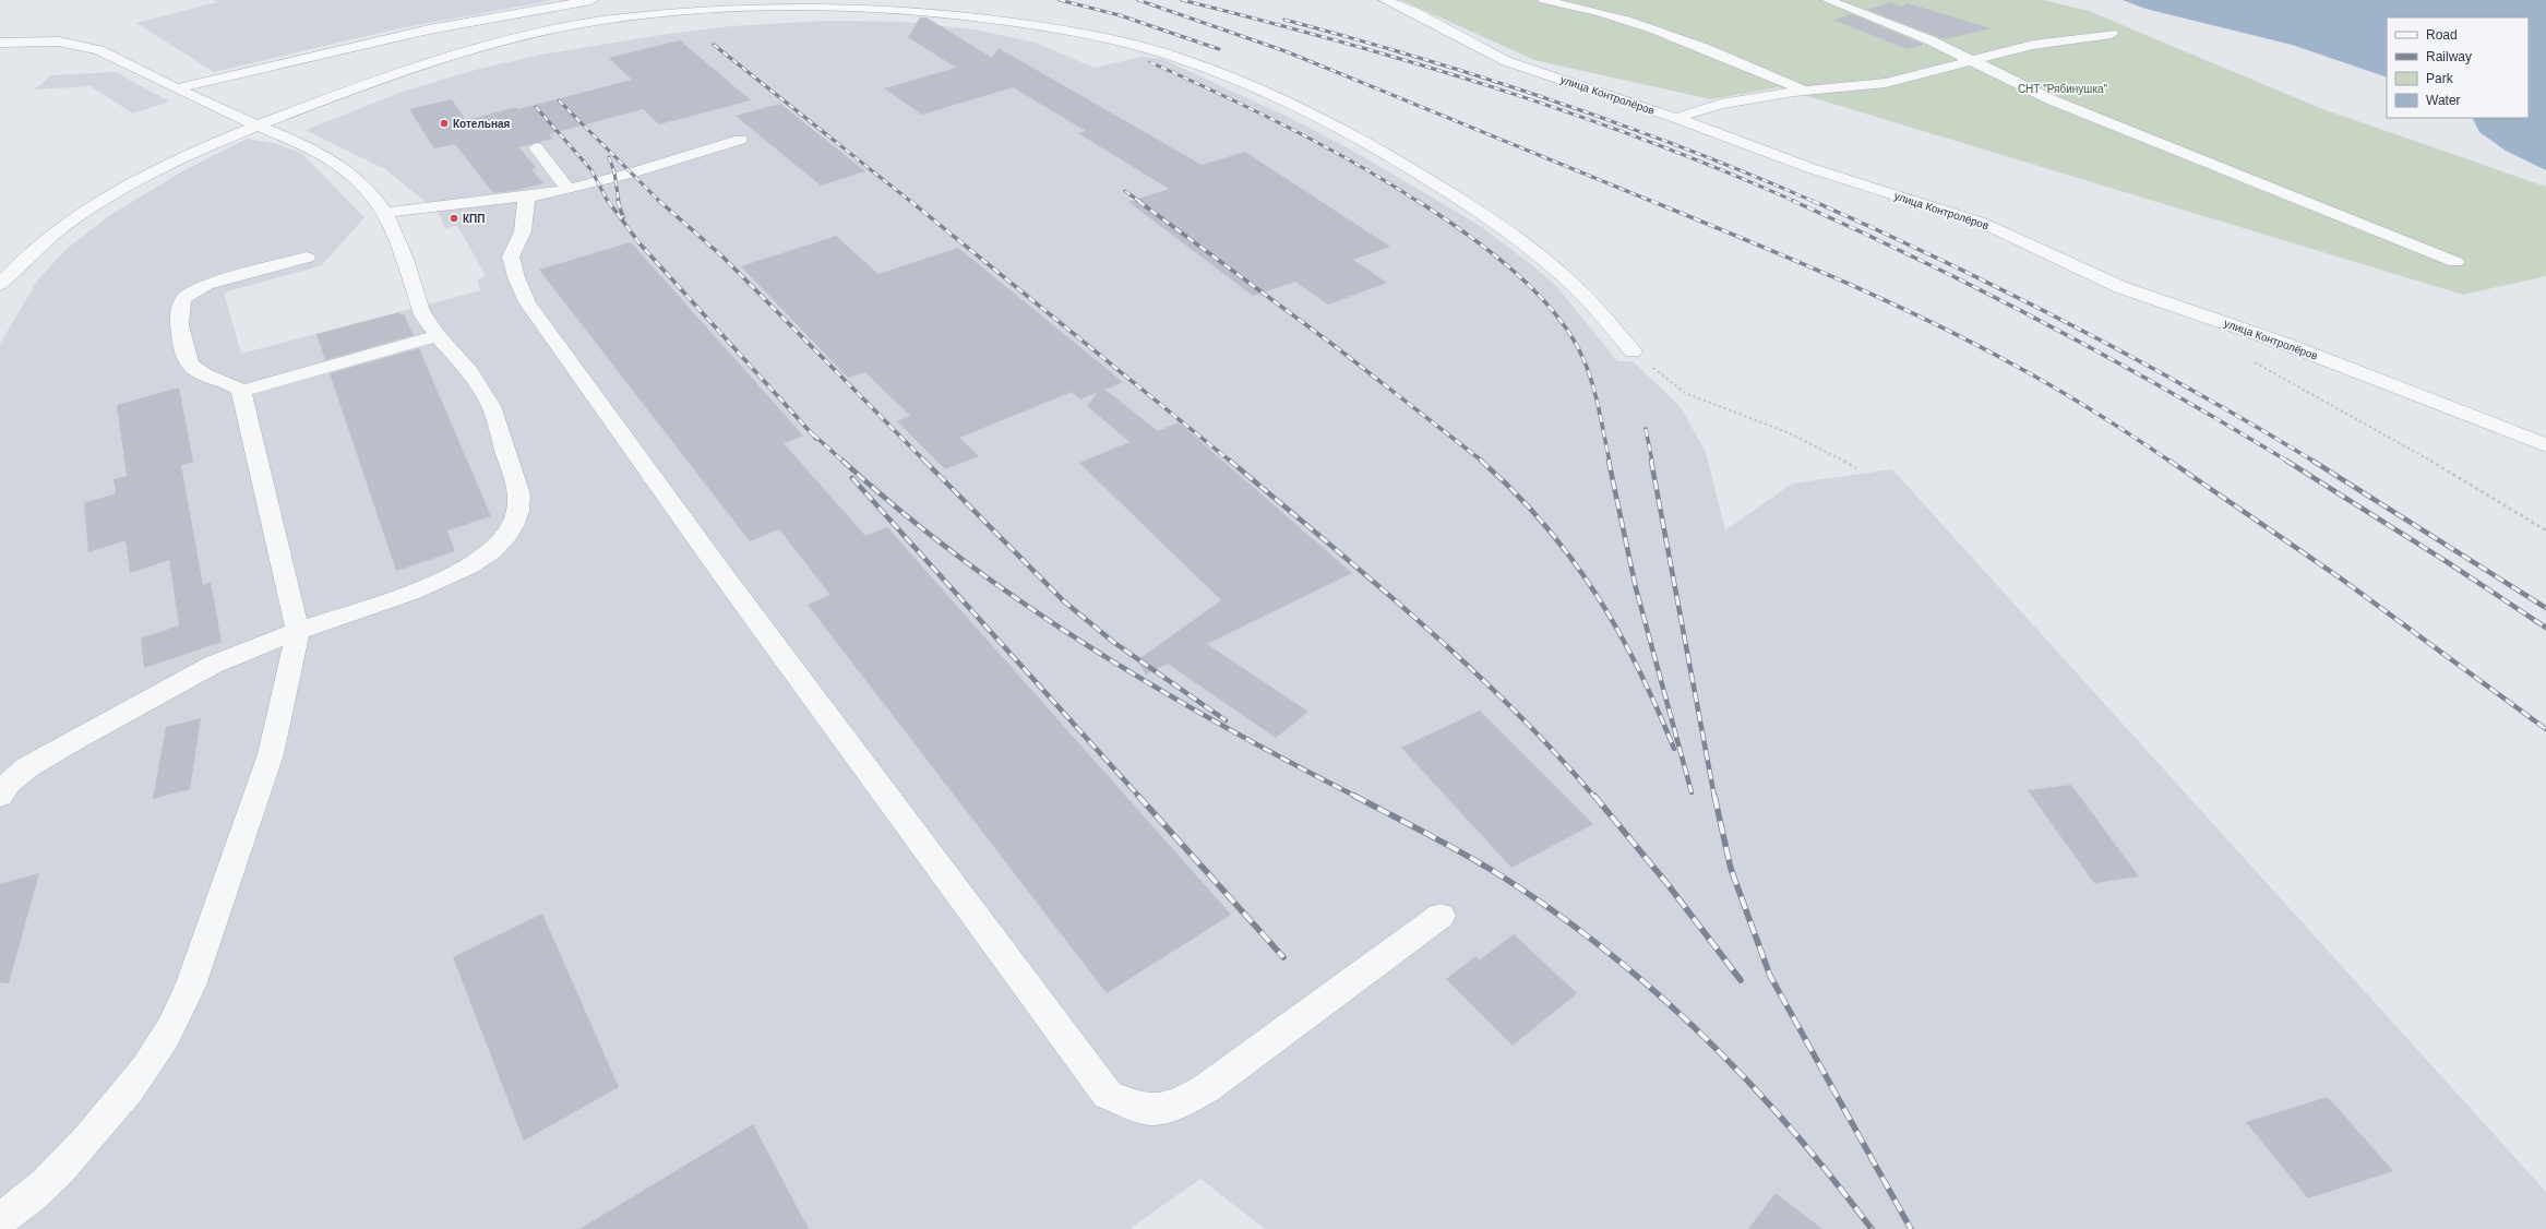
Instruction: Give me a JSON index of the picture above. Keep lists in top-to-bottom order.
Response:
{
  "streets": {
    "street": ["улица Контролёров"]
  },
  "parks": ["СНТ \"Рябинушка\""],
  "places": ["Котельная", "КПП"],
  "legend": [
    "Road",
    "Railway",
    "Park",
    "Water"
  ]
}
